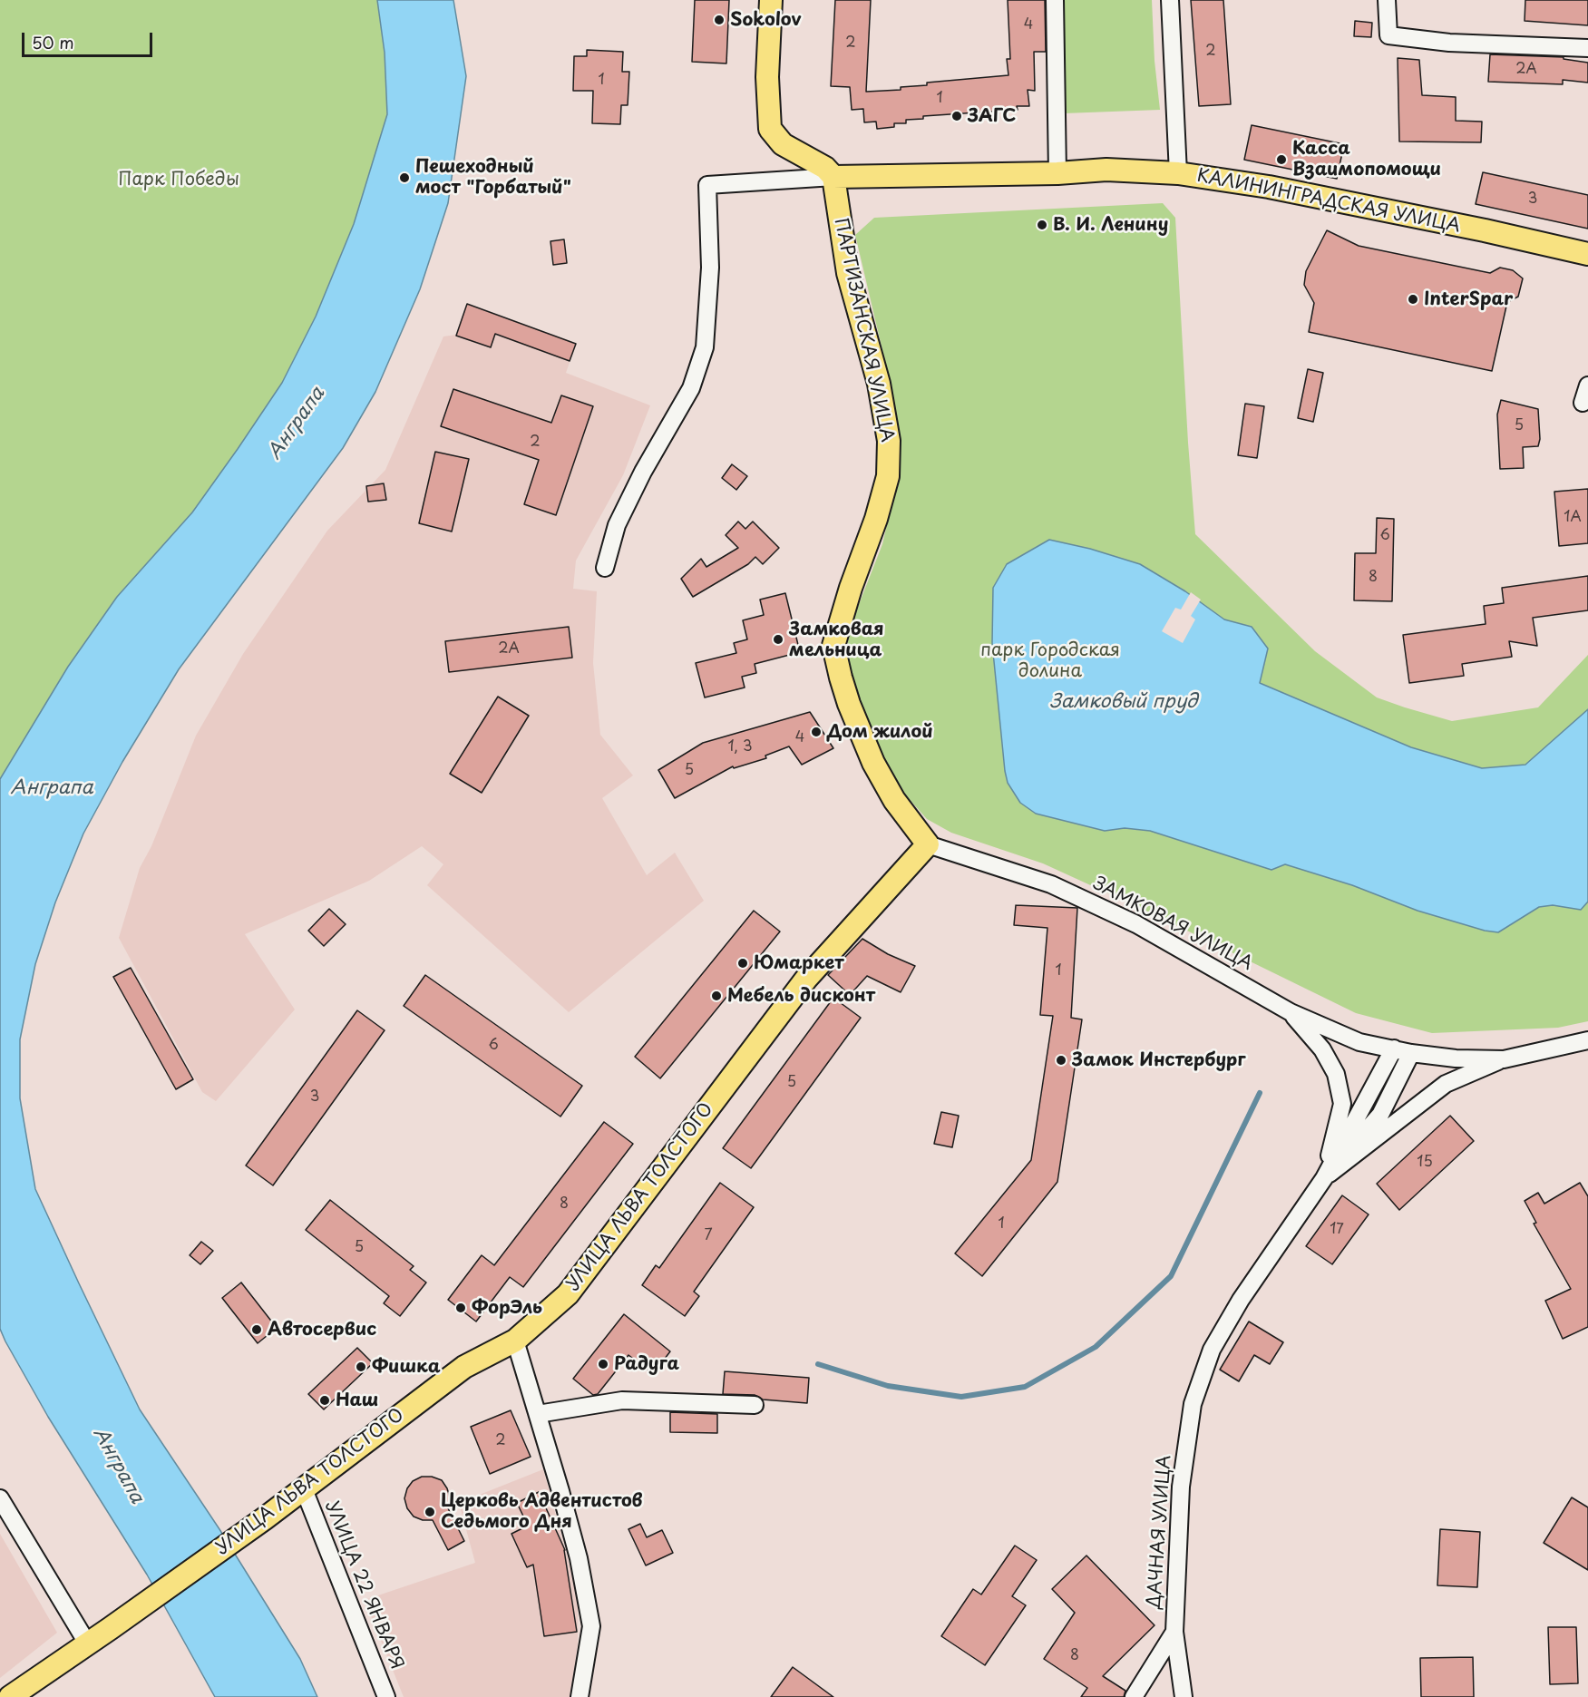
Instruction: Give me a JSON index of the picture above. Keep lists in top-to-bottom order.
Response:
{
  "streets": {
    "main road": ["КАЛИНИНГРАДСКАЯ УЛИЦА", "ПАРТИЗАНСКАЯ УЛИЦА", "УЛИЦА ЛЬВА ТОЛСТОГО"],
    "street": ["ЗАМКОВАЯ УЛИЦА", "ДАЧНАЯ УЛИЦА", "УЛИЦА 22 ЯНВАРЯ"]
  },
  "crossings": [
    ["КАЛИНИНГРАДСКАЯ УЛИЦА", "ПАРТИЗАНСКАЯ УЛИЦА"],
    ["ПАРТИЗАНСКАЯ УЛИЦА", "ЗАМКОВАЯ УЛИЦА"],
    ["ПАРТИЗАНСКАЯ УЛИЦА", "УЛИЦА ЛЬВА ТОЛСТОГО"],
    ["ЗАМКОВАЯ УЛИЦА", "УЛИЦА ЛЬВА ТОЛСТОГО"],
    ["ЗАМКОВАЯ УЛИЦА", "ДАЧНАЯ УЛИЦА"],
    ["УЛИЦА ЛЬВА ТОЛСТОГО", "УЛИЦА 22 ЯНВАРЯ"]
  ],
  "water": ["Анграпа", "Замковый пруд"],
  "parks": ["Парк Победы", "парк Городская долина"],
  "places": [
    "Sokolov",
    "ЗАГС",
    "Касса Взаимопомощи",
    "Пешеходный мост \"Горбатый\"",
    "В. И. Ленину",
    "InterSpar",
    "Замковая мельница",
    "Дом жилой",
    "Юмаркет",
    "Мебель дисконт",
    "Замок Инстербург",
    "ФорЭль",
    "Автосервис",
    "Радуга",
    "Фишка",
    "Наш",
    "Церковь Адвентистов Седьмого Дня"
  ],
  "house_numbers": [
    "4",
    "2",
    "2",
    "2А",
    "1",
    "1",
    "3",
    "5",
    "2",
    "1А",
    "6",
    "8",
    "2А",
    "4",
    "1, 3",
    "5",
    "1",
    "6",
    "5",
    "3",
    "15",
    "8",
    "1",
    "17",
    "7",
    "5",
    "2",
    "8"
  ],
  "scale_bar": "50 m"
}
